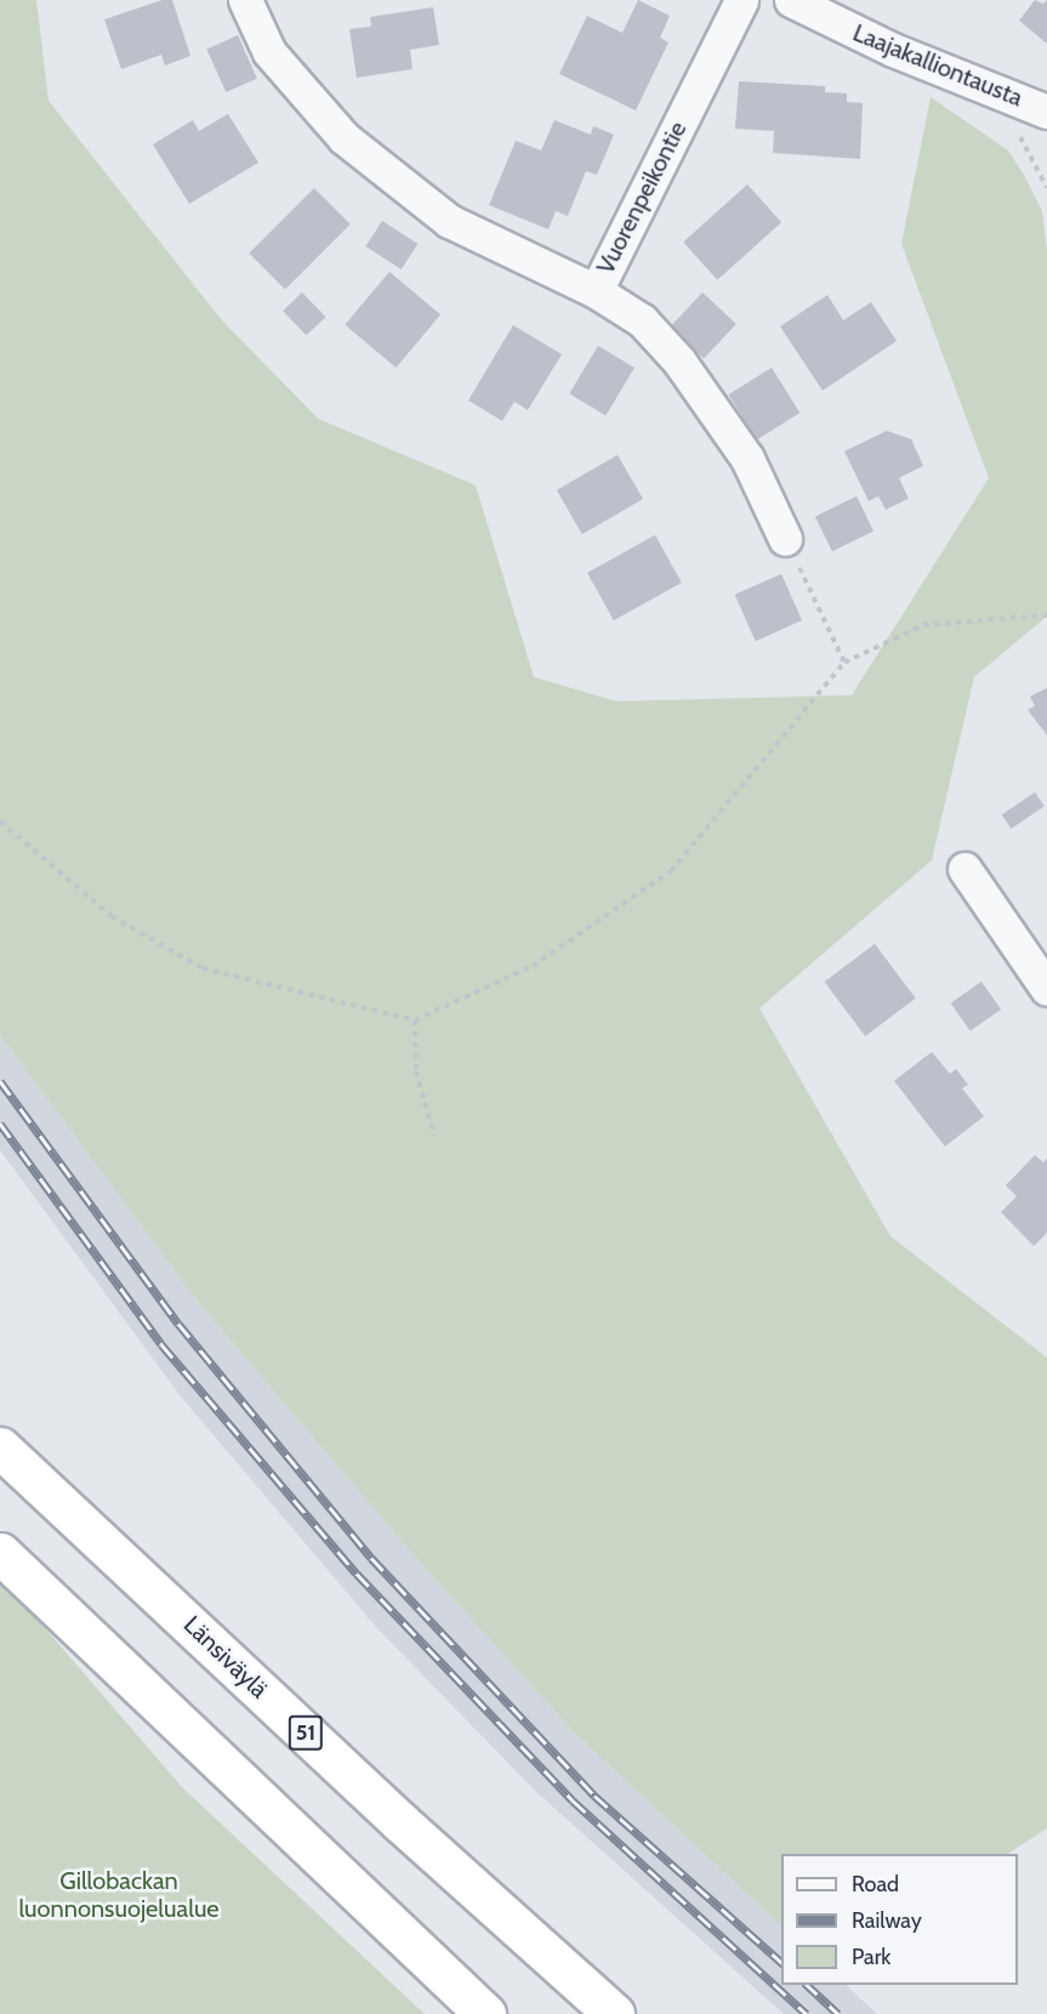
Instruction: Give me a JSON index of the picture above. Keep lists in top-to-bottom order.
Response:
{
  "streets": {
    "highway": ["Länsiväylä", "51"],
    "street": ["Laajakalliontausta", "Vuorenpeikontie"]
  },
  "parks": ["Gillobackan luonnonsuojelualue"],
  "legend": ["Road", "Railway", "Park"]
}
